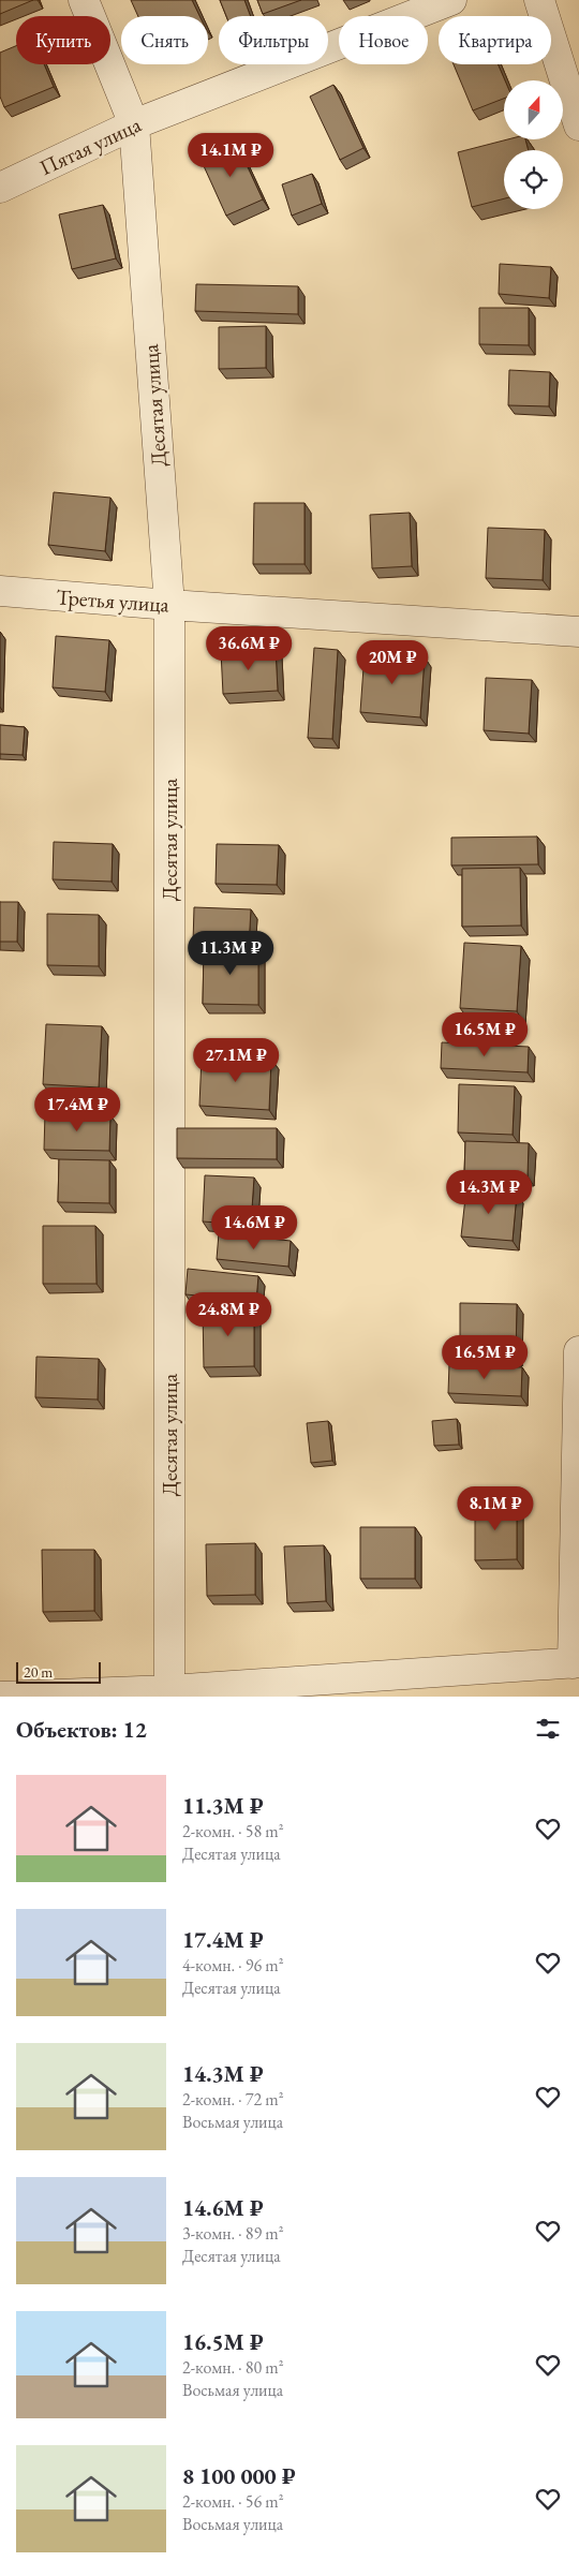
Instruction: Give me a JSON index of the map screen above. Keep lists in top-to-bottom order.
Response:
{
  "streets": {
    "street": ["Пятая улица", "Десятая улица", "Третья улица"]
  },
  "crossings": [
    ["Пятая улица", "Десятая улица"],
    ["Десятая улица", "Третья улица"]
  ],
  "scale_bar": "20 m",
  "north": "top",
  "page": {
    "chip": [
      "Купить",
      "Снять",
      "Фильтры",
      "Новое",
      "Квартира"
    ],
    "price": [
      "14.1M ₽",
      "36.6M ₽",
      "20M ₽",
      "11.3M ₽",
      "16.5M ₽",
      "27.1M ₽",
      "17.4M ₽",
      "14.3M ₽",
      "14.6M ₽",
      "24.8M ₽",
      "16.5M ₽",
      "8.1M ₽"
    ],
    "scale": "20 m",
    "heading": "Объектов: 12",
    "list": [
      {
        "name": "11.3M ₽",
        "note": "2-комн. · 58 m² · Десятая улица"
      },
      {
        "name": "17.4M ₽",
        "note": "4-комн. · 96 m² · Десятая улица"
      },
      {
        "name": "14.3M ₽",
        "note": "2-комн. · 72 m² · Восьмая улица"
      },
      {
        "name": "14.6M ₽",
        "note": "3-комн. · 89 m² · Десятая улица"
      },
      {
        "name": "16.5M ₽",
        "note": "2-комн. · 80 m² · Восьмая улица"
      },
      {
        "name": "8 100 000 ₽",
        "note": "2-комн. · 56 m² · Восьмая улица"
      }
    ]
  }
}
